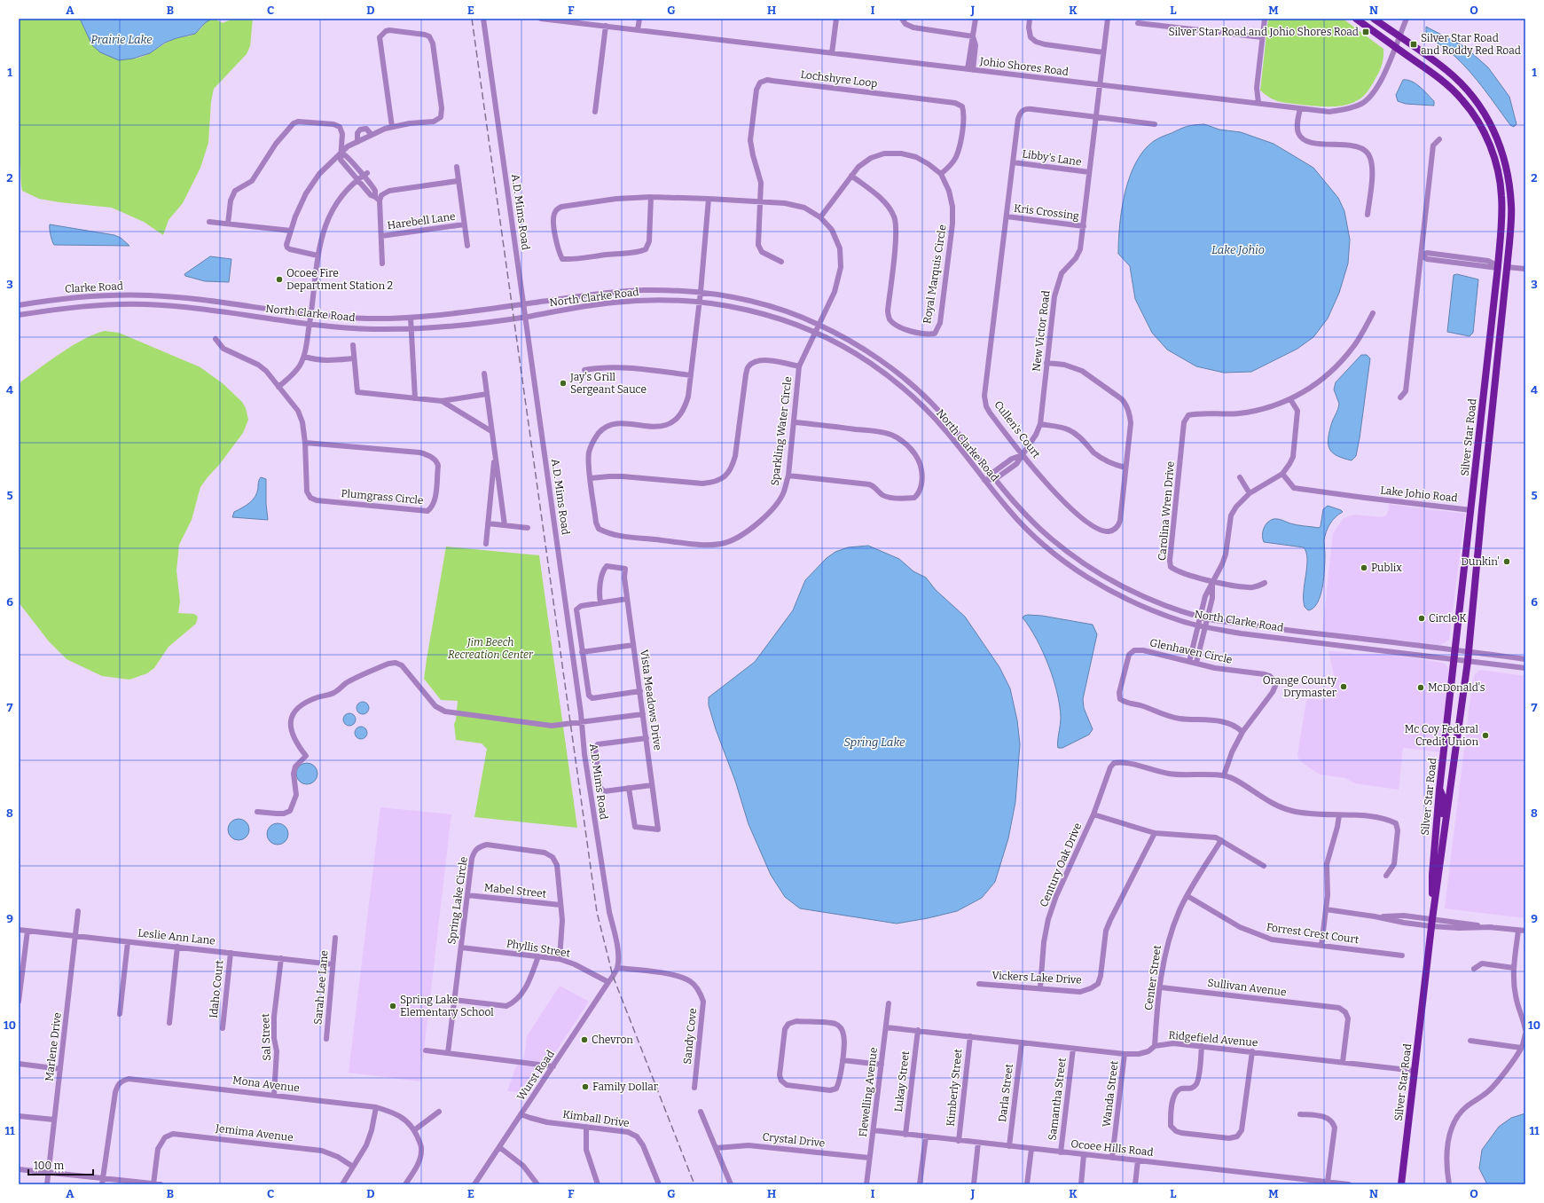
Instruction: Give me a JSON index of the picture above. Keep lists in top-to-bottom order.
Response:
{
  "streets": {
    "main road": ["Silver Star Road"],
    "street": [
      "Johio Shores Road",
      "Lochshyre Loop",
      "Libby's Lane",
      "A.D. Mims Road",
      "Kris Crossing",
      "Harebell Lane",
      "Royal Marquis Circle",
      "Clarke Road",
      "North Clarke Road",
      "New Victor Road",
      "Cullen's Court",
      "Sparkling Water Circle",
      "Lake Johio Road",
      "Plumgrass Circle",
      "Carolina Wren Drive",
      "Glenhaven Circle",
      "Vista Meadows Drive",
      "Century Oak Drive",
      "Mabel Street",
      "Spring Lake Circle",
      "Forrest Crest Court",
      "Leslie Ann Lane",
      "Phyllis Street",
      "Vickers Lake Drive",
      "Center Street",
      "Sarah Lee Lane",
      "Sullivan Avenue",
      "Idaho Court",
      "Sandy Cove",
      "Sal Street",
      "Ridgefield Avenue",
      "Marlene Drive",
      "Wurst Road",
      "Lukay Street",
      "Mona Avenue",
      "Kimberly Street",
      "Flewelling Avenue",
      "Darla Street",
      "Wanda Street",
      "Samantha Street",
      "Kimball Drive",
      "Jemima Avenue",
      "Crystal Drive",
      "Ocoee Hills Road"
    ]
  },
  "crossings": [
    ["Johio Shores Road", "New Victor Road"],
    ["Johio Shores Road", "Silver Star Road"],
    ["Lochshyre Loop", "Royal Marquis Circle"],
    ["Lochshyre Loop", "Sparkling Water Circle"],
    ["Libby's Lane", "New Victor Road"],
    ["Libby's Lane", "Cullen's Court"],
    ["A.D. Mims Road", "North Clarke Road"],
    ["A.D. Mims Road", "Sandy Cove"],
    ["A.D. Mims Road", "Wurst Road"],
    ["Kris Crossing", "New Victor Road"],
    ["Kris Crossing", "Cullen's Court"],
    ["Clarke Road", "North Clarke Road"],
    ["North Clarke Road", "New Victor Road"],
    ["North Clarke Road", "Sparkling Water Circle"],
    ["North Clarke Road", "Silver Star Road"],
    ["New Victor Road", "Cullen's Court"],
    ["Silver Star Road", "Lake Johio Road"],
    ["Silver Star Road", "Ridgefield Avenue"],
    ["Glenhaven Circle", "Century Oak Drive"],
    ["Century Oak Drive", "Vickers Lake Drive"],
    ["Mabel Street", "Spring Lake Circle"],
    ["Spring Lake Circle", "Phyllis Street"],
    ["Forrest Crest Court", "Center Street"],
    ["Leslie Ann Lane", "Sarah Lee Lane"],
    ["Leslie Ann Lane", "Idaho Court"],
    ["Leslie Ann Lane", "Sal Street"],
    ["Leslie Ann Lane", "Marlene Drive"],
    ["Phyllis Street", "Wurst Road"],
    ["Center Street", "Sullivan Avenue"],
    ["Center Street", "Ridgefield Avenue"],
    ["Sullivan Avenue", "Ridgefield Avenue"],
    ["Sal Street", "Mona Avenue"],
    ["Ridgefield Avenue", "Lukay Street"],
    ["Ridgefield Avenue", "Kimberly Street"],
    ["Ridgefield Avenue", "Flewelling Avenue"],
    ["Ridgefield Avenue", "Darla Street"],
    ["Ridgefield Avenue", "Wanda Street"],
    ["Ridgefield Avenue", "Samantha Street"],
    ["Wurst Road", "Kimball Drive"],
    ["Lukay Street", "Ocoee Hills Road"],
    ["Kimberly Street", "Ocoee Hills Road"],
    ["Flewelling Avenue", "Crystal Drive"],
    ["Flewelling Avenue", "Ocoee Hills Road"],
    ["Darla Street", "Ocoee Hills Road"],
    ["Wanda Street", "Ocoee Hills Road"],
    ["Samantha Street", "Ocoee Hills Road"]
  ],
  "water": ["Prairie Lake", "Lake Johio", "Spring Lake"],
  "parks": ["Jim Beech Recreation Center"],
  "places": {
    "transit": ["Silver Star Road and Johio Shores Road", "Silver Star Road and Roddy Red Road"],
    "other": [
      "Ocoee Fire Department Station 2",
      "Jay's Grill Sergeant Sauce",
      "Dunkin'",
      "Publix",
      "Circle K",
      "Orange County Drymaster",
      "McDonald's",
      "Mc Coy Federal Credit Union",
      "Spring Lake Elementary School",
      "Chevron",
      "Family Dollar"
    ]
  },
  "scale_bar": "100 m",
  "grid": {
    "columns": [
      "A",
      "B",
      "C",
      "D",
      "E",
      "F",
      "G",
      "H",
      "I",
      "J",
      "K",
      "L",
      "M",
      "N",
      "O"
    ],
    "rows": [
      "1",
      "2",
      "3",
      "4",
      "5",
      "6",
      "7",
      "8",
      "9",
      "10",
      "11"
    ]
  }
}
